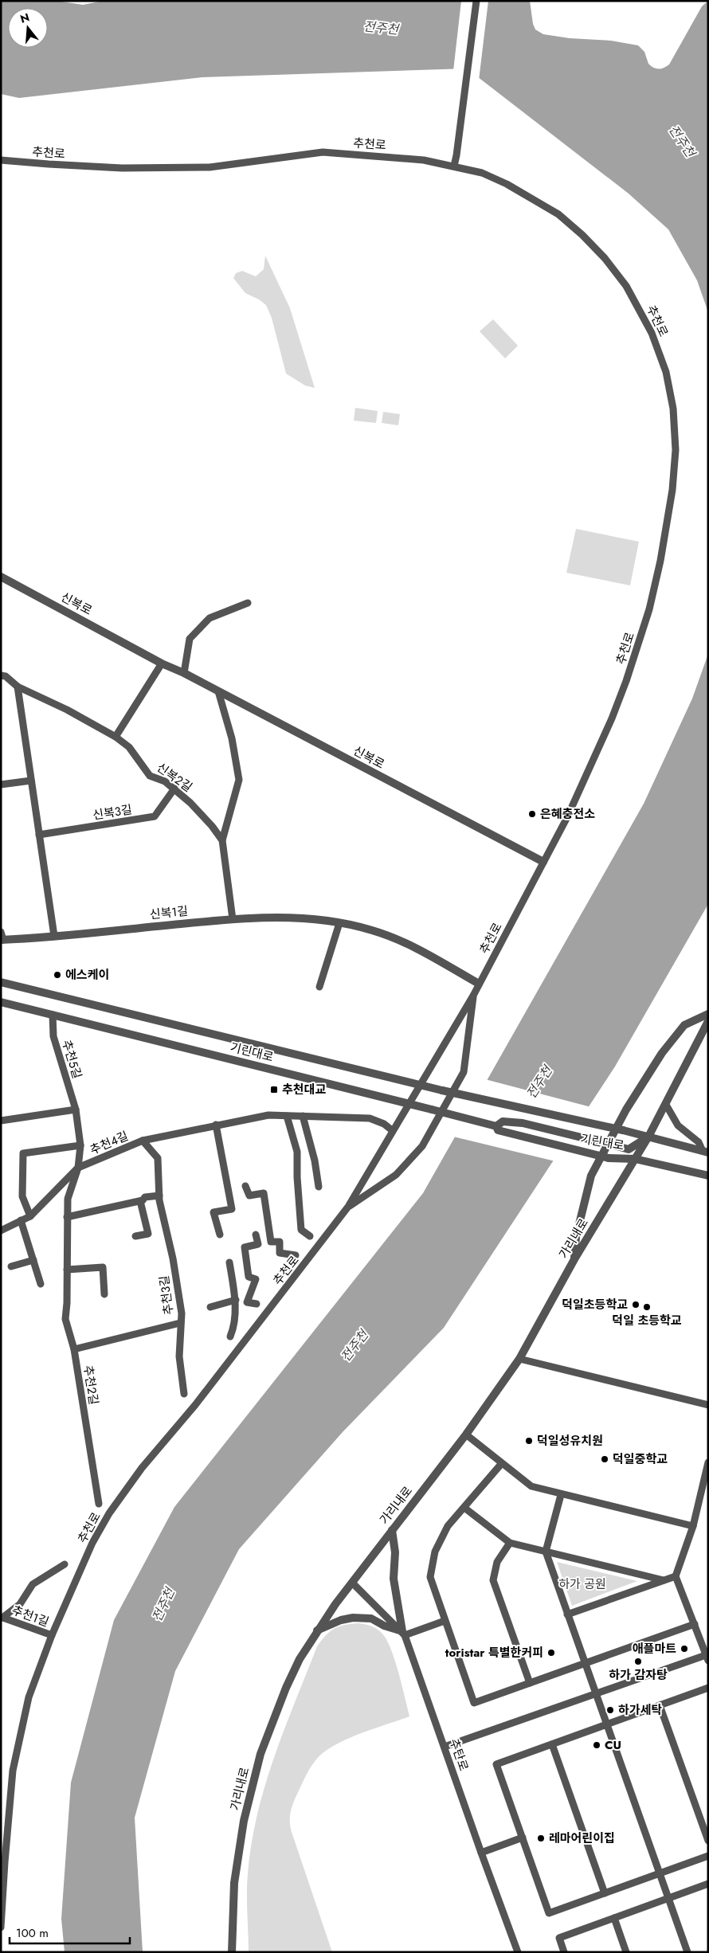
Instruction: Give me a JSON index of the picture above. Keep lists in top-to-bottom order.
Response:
{
  "streets": {
    "street": [
      "추천로",
      "신복로",
      "신복2길",
      "신복3길",
      "신복1길",
      "기린대로",
      "추천5길",
      "추천4길",
      "가리내로",
      "추천3길",
      "추천2길",
      "추천1길",
      "추탄로"
    ]
  },
  "crossings": [
    ["추천로", "신복로"],
    ["추천로", "신복1길"],
    ["추천로", "기린대로"],
    ["추천로", "추천4길"],
    ["추천로", "추천1길"],
    ["신복2길", "신복3길"],
    ["신복2길", "신복1길"],
    ["기린대로", "추천5길"],
    ["기린대로", "가리내로"],
    ["추천5길", "추천4길"],
    ["추천5길", "추천2길"],
    ["추천4길", "추천3길"],
    ["추천4길", "추천2길"],
    ["가리내로", "추탄로"]
  ],
  "water": ["전주천"],
  "parks": ["하가 공원"],
  "places": {
    "other": [
      "은혜충전소",
      "에스케이",
      "덕일초등학교",
      "덕일 초등학교",
      "덕일성유치원",
      "덕일중학교",
      "애플마트",
      "toristar 특별한커피",
      "하가 감자탕",
      "하가세탁",
      "CU",
      "레마어린이집"
    ],
    "transit": ["추천대교"]
  },
  "scale_bar": "100 m",
  "north": "top"
}
